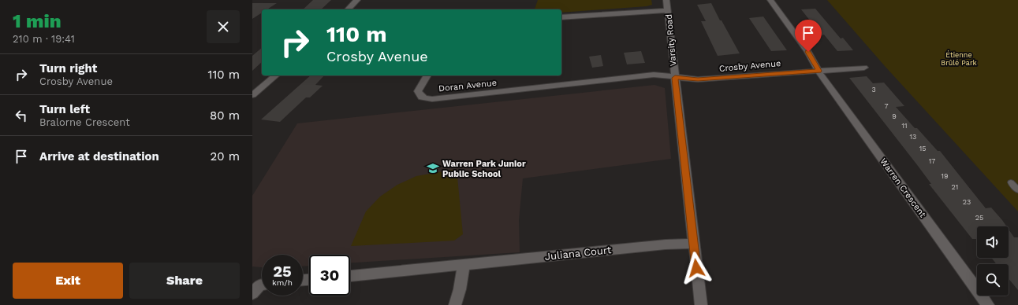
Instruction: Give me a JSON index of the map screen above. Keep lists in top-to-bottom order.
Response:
{
  "streets": {
    "street": [
      "Varsity Road",
      "Crosby Avenue",
      "Doran Avenue",
      "Warren Crescent",
      "Juliana Court"
    ]
  },
  "crossings": [
    ["Varsity Road", "Crosby Avenue"],
    ["Varsity Road", "Doran Avenue"],
    ["Varsity Road", "Juliana Court"],
    ["Crosby Avenue", "Doran Avenue"],
    ["Crosby Avenue", "Warren Crescent"]
  ],
  "parks": ["Étienne Brûlé Park"],
  "places": {
    "school or university": ["Warren Park Junior Public School"]
  },
  "house_numbers": [
    "3",
    "7",
    "9",
    "11",
    "13",
    "15",
    "17",
    "19",
    "21",
    "23",
    "25"
  ],
  "page": {
    "heading": ["1 min", "210 m · 19:41"],
    "turn": ["110 m", "Crosby Avenue"],
    "list": [
      {
        "name": "Turn right",
        "note": "Crosby Avenue",
        "value": "110 m"
      },
      {
        "name": "Turn left",
        "note": "Bralorne Crescent",
        "value": "80 m"
      },
      {
        "name": "Arrive at destination",
        "value": "20 m"
      }
    ],
    "speed": "25 km/h",
    "limit": "30",
    "buttons": ["Exit", "Share"]
  }
}
